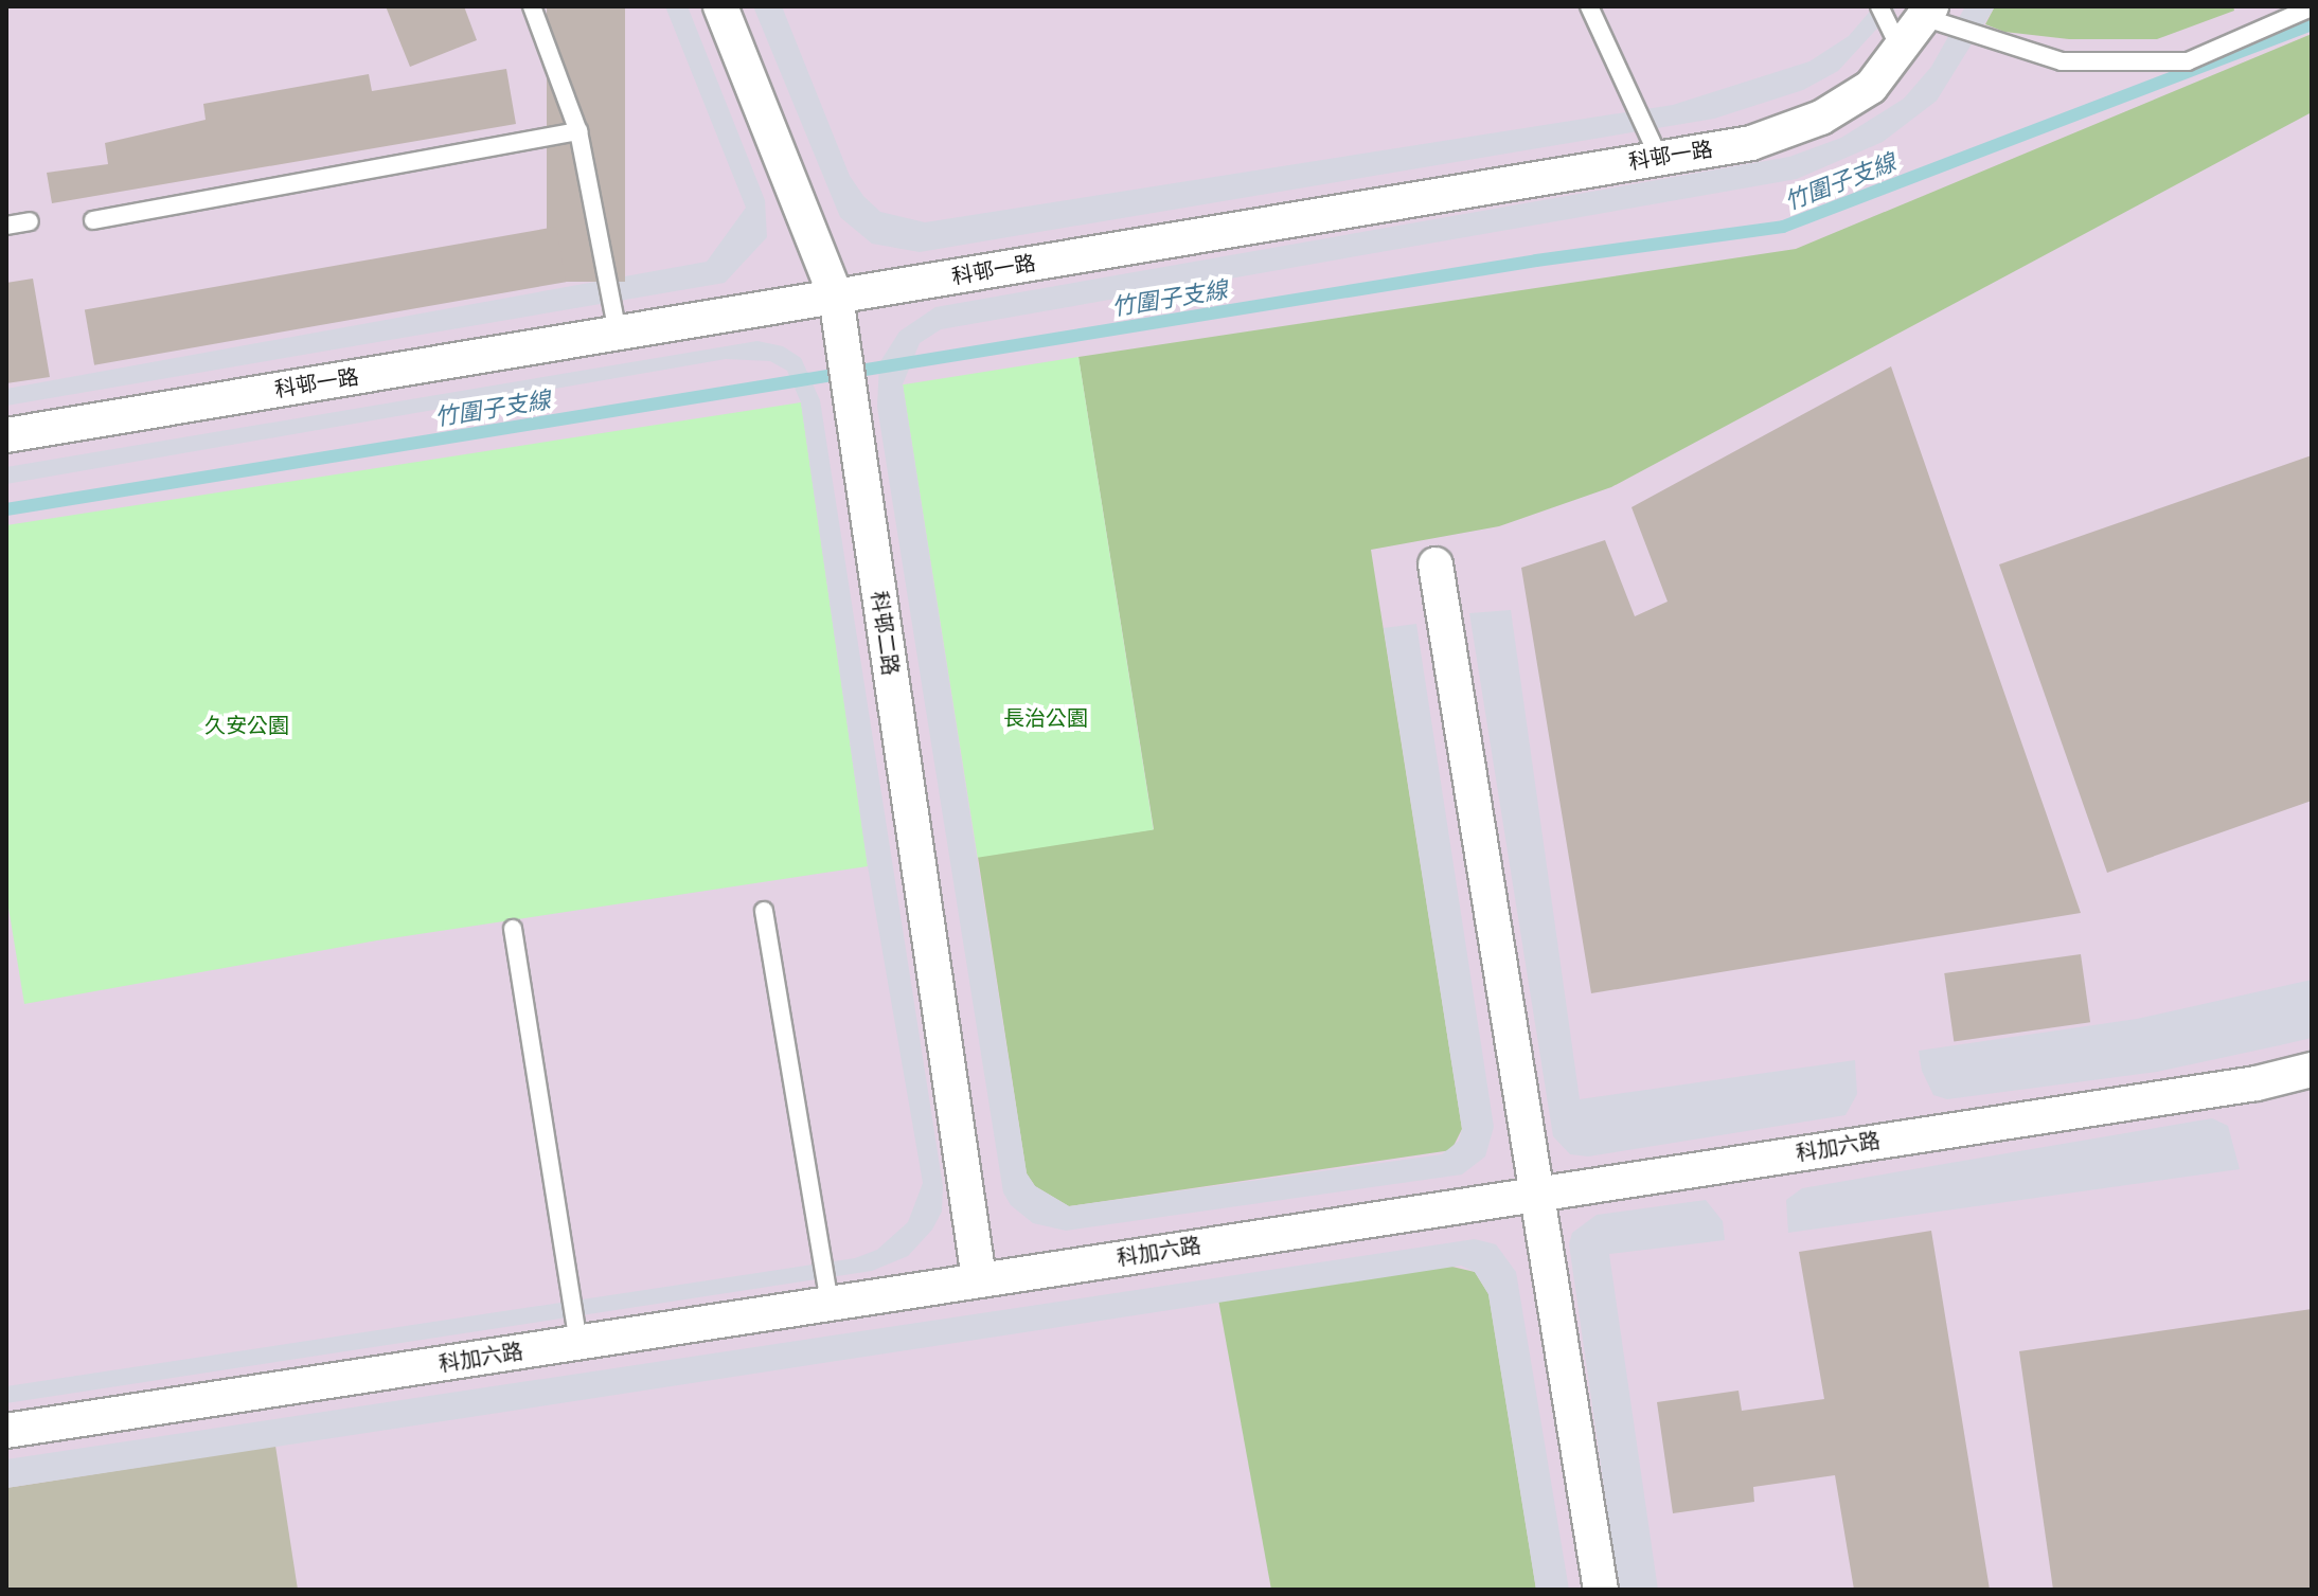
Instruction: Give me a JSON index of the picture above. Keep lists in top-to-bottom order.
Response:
{
  "streets": {
    "street": ["科邨一路", "科邨二路", "科加六路"]
  },
  "crossings": [
    ["科邨一路", "科邨二路"],
    ["科邨二路", "科加六路"]
  ],
  "water": ["竹圍子支線"],
  "parks": ["長治公園", "久安公園"]
}
